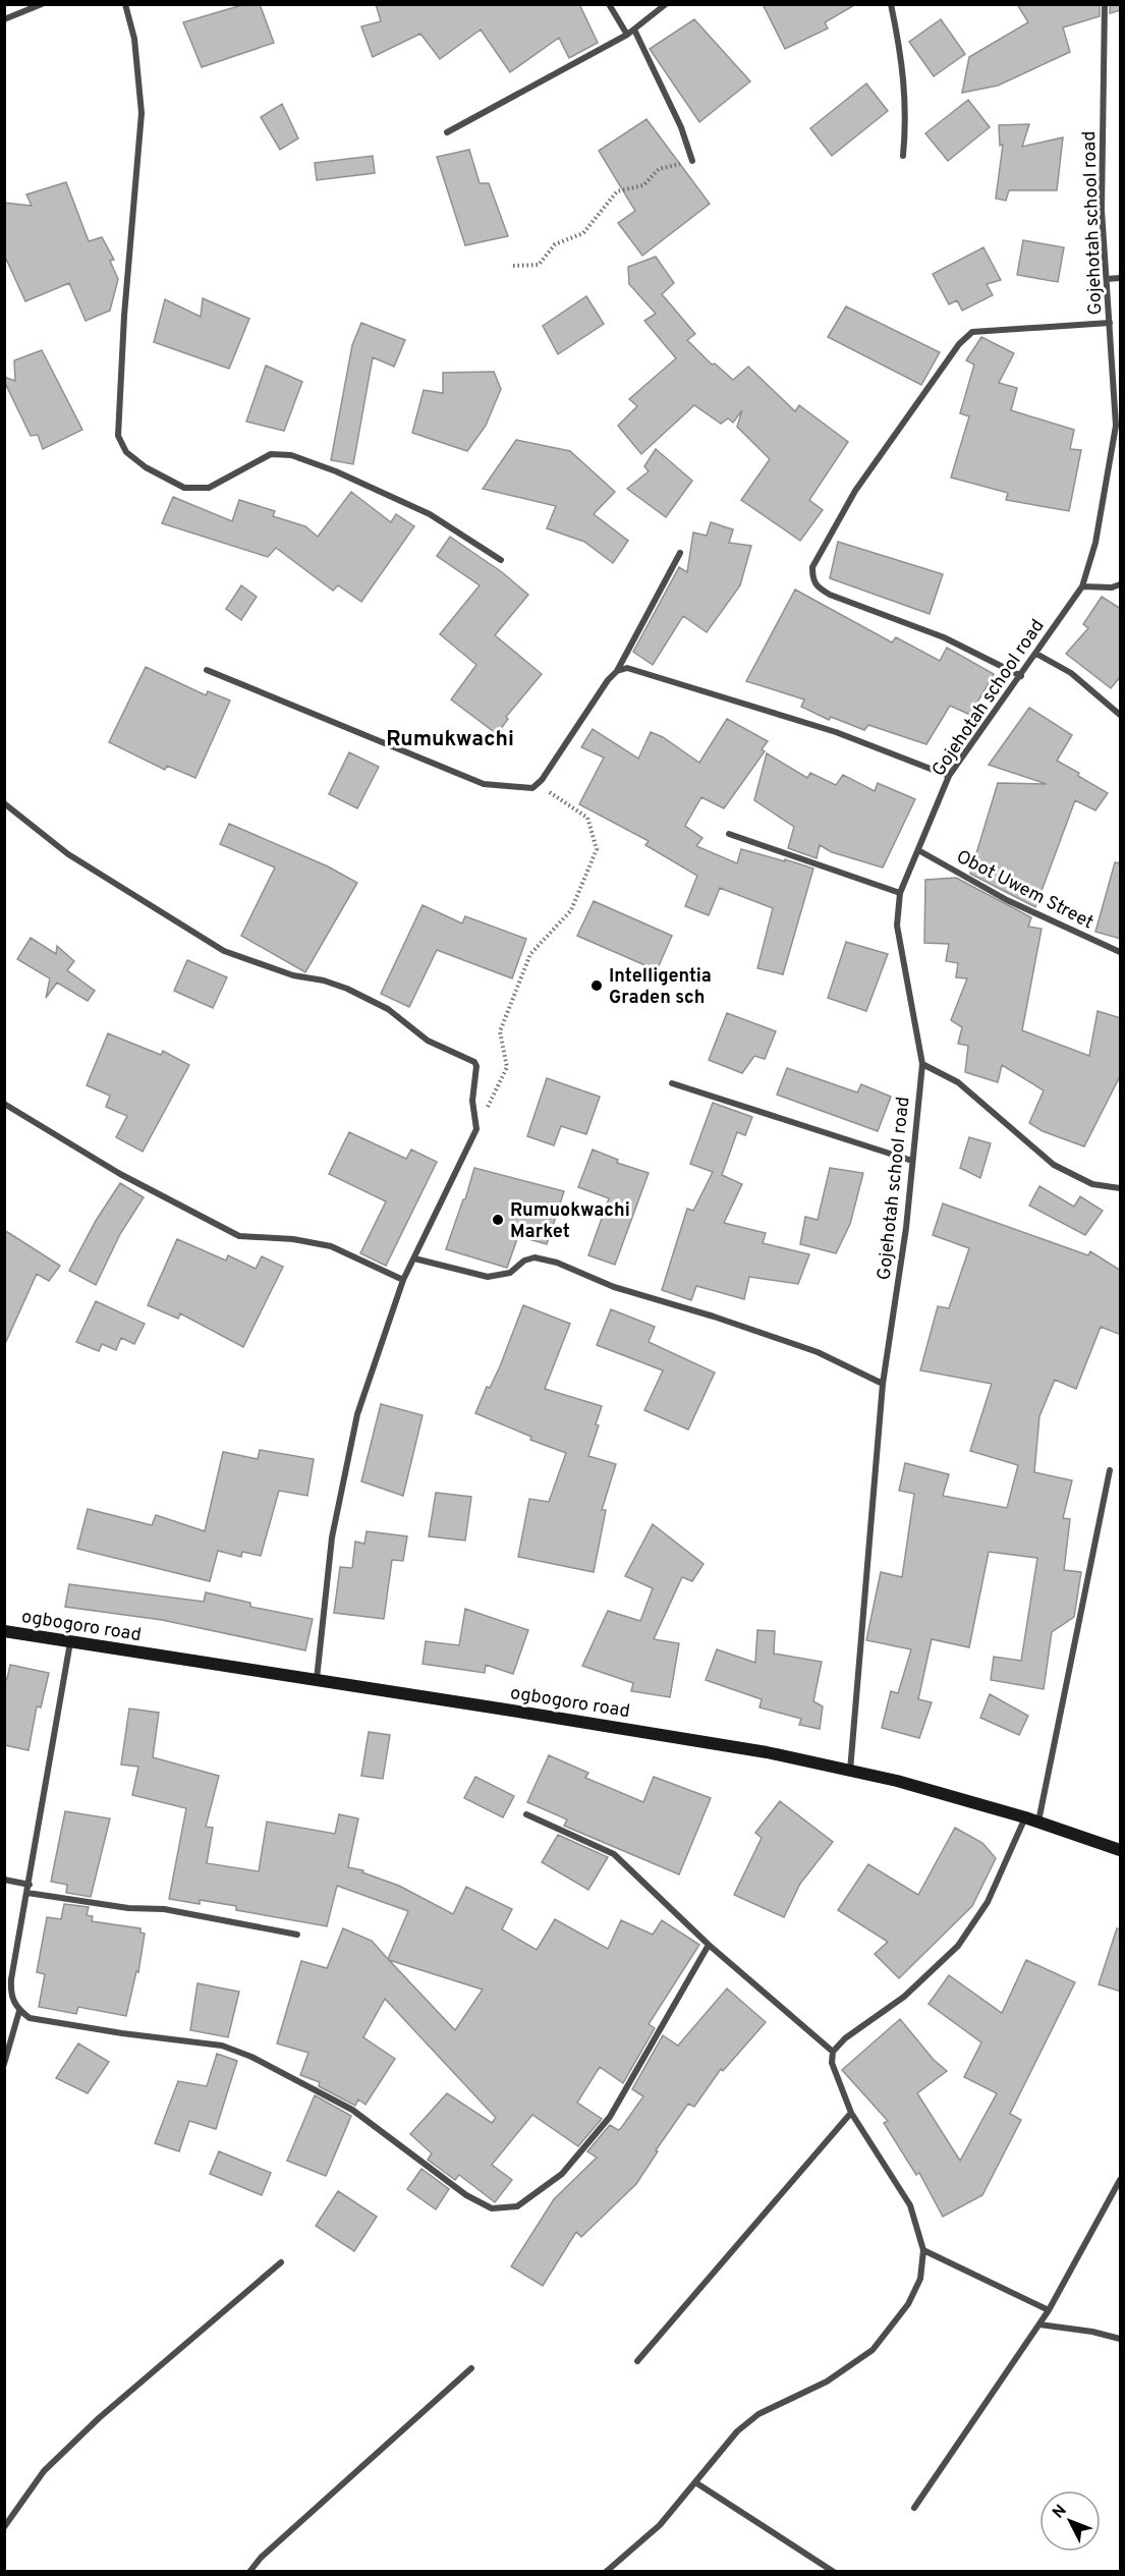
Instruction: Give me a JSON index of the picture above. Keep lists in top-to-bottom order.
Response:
{
  "streets": {
    "street": ["Gojehotah school road", "Obot Uwem Street", "ogbogoro road"]
  },
  "crossings": [
    ["Gojehotah school road", "Obot Uwem Street"],
    ["Gojehotah school road", "ogbogoro road"]
  ],
  "districts": ["Rumukwachi"],
  "places": ["Intelligentia Graden sch", "Rumuokwachi Market"],
  "north": "top left"
}
